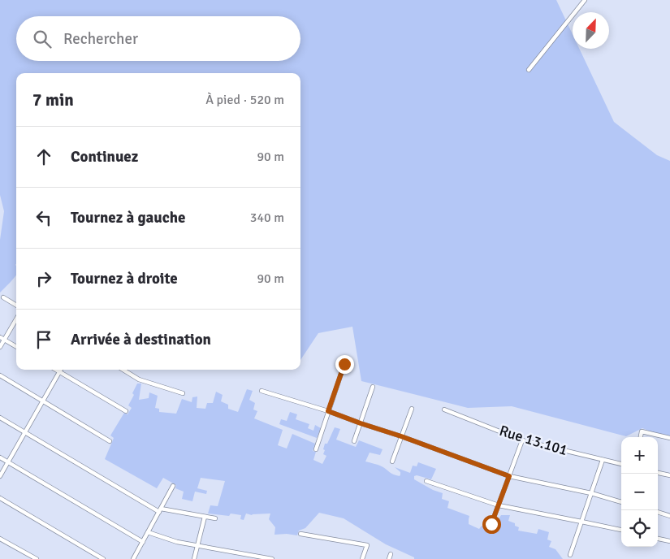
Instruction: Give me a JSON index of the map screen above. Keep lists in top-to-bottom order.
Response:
{
  "streets": {
    "street": ["Rue 13.101"]
  },
  "north": "top right",
  "page": {
    "search": "Rechercher",
    "heading": ["7 min", "À pied · 520 m"],
    "list": [
      ["Continuez", "90 m"],
      ["Tournez à gauche", "340 m"],
      ["Tournez à droite", "90 m"],
      "Arrivée à destination"
    ],
    "map_buttons": ["+", "−"]
  }
}
